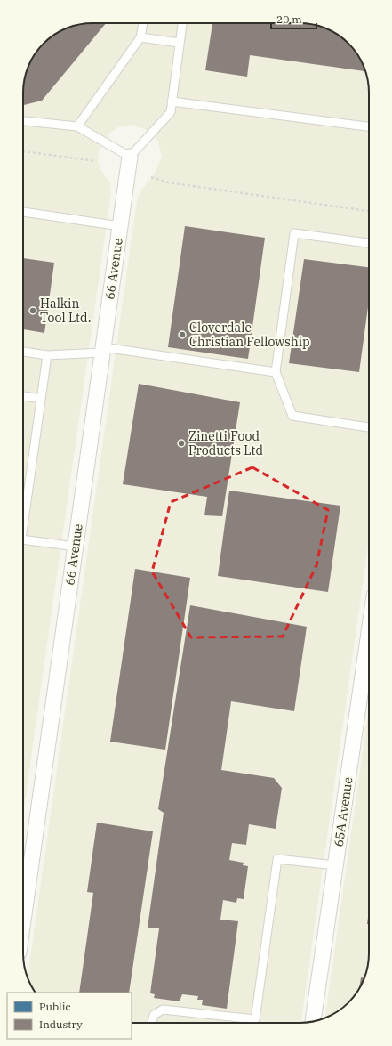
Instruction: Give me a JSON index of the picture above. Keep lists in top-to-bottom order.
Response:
{
  "streets": {
    "street": ["66 Avenue", "65A Avenue"]
  },
  "places": ["Halkin Tool Ltd.", "Cloverdale Christian Fellowship", "Zinetti Food Products Ltd"],
  "legend": ["Public", "Industry"],
  "scale_bar": "20 m"
}
